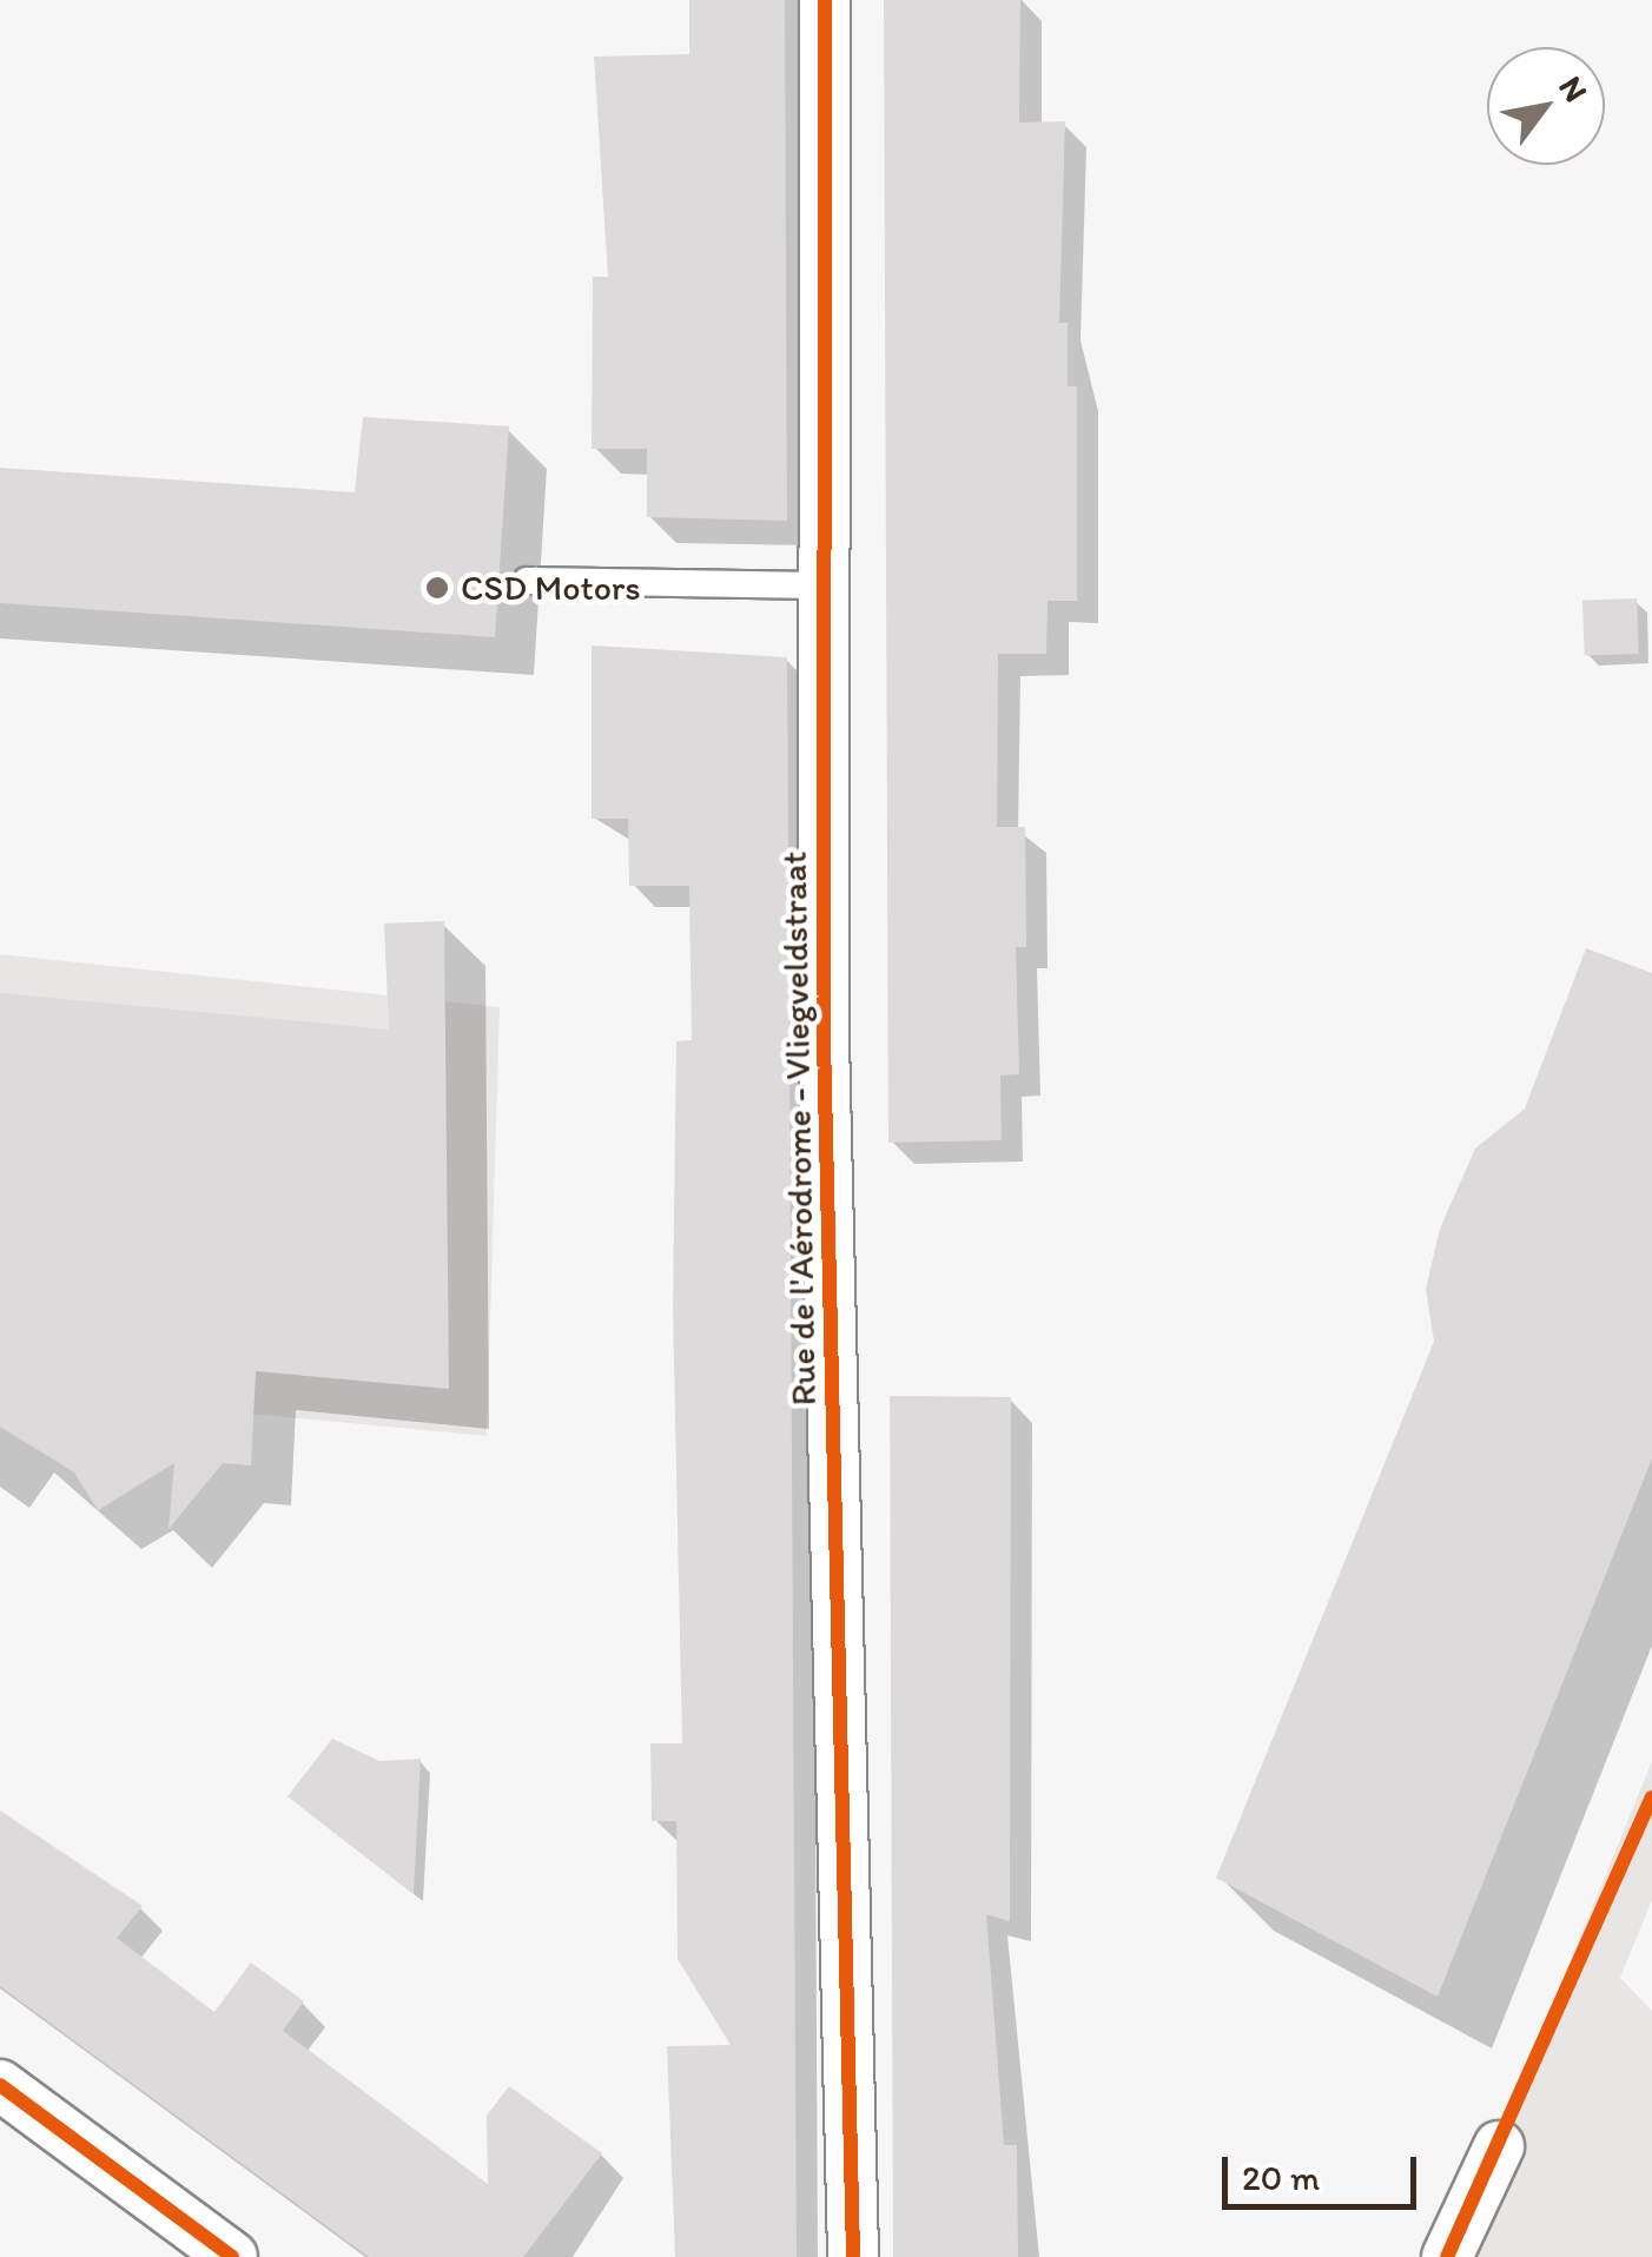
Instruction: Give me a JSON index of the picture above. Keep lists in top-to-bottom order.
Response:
{
  "streets": {
    "street": ["Rue de l'Aérodrome - Vliegveldstraat"]
  },
  "places": ["CSD Motors"],
  "scale_bar": "20 m",
  "north": "top right"
}
